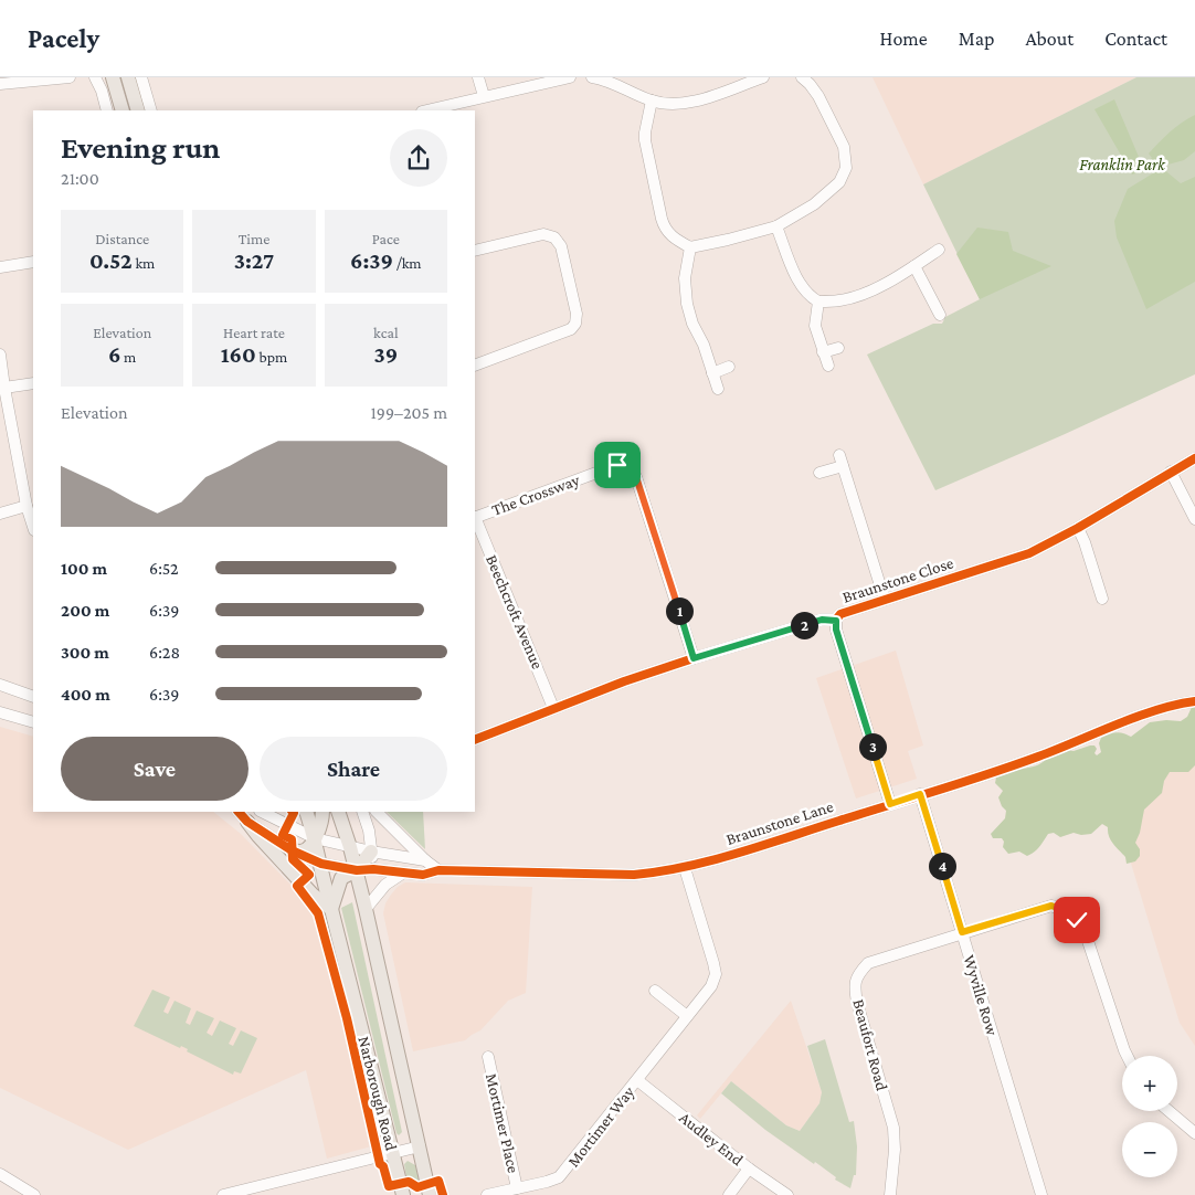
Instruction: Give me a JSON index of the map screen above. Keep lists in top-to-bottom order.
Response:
{
  "streets": {
    "main road": ["Narborough Road"],
    "street": [
      "The Crossway",
      "Braunstone Close",
      "Beechcroft Avenue",
      "Braunstone Lane",
      "Wyville Row",
      "Beaufort Road",
      "Mortimer Place",
      "Mortimer Way",
      "Audley End"
    ]
  },
  "crossings": [
    ["The Crossway", "Braunstone Close"],
    ["Braunstone Close", "Beechcroft Avenue"],
    ["Braunstone Lane", "Wyville Row"],
    ["Braunstone Lane", "Narborough Road"],
    ["Braunstone Lane", "Mortimer Way"],
    ["Wyville Row", "Beaufort Road"],
    ["Mortimer Place", "Mortimer Way"],
    ["Mortimer Way", "Audley End"]
  ],
  "parks": ["Franklin Park"],
  "page": {
    "header": "Pacely",
    "nav": [
      "Home",
      "Map",
      "About",
      "Contact"
    ],
    "heading": ["Evening run", "21:00"],
    "stats": [
      ["Distance", "0.52 km"],
      ["Time", "3:27"],
      ["Pace", "6:39 /km"],
      ["Elevation", "6 m"],
      ["Heart rate", "160 bpm"],
      ["kcal", "39"]
    ],
    "chart": ["Elevation", "199–205 m"],
    "list": [
      {
        "name": "100 m",
        "note": "6:52"
      },
      {
        "name": "200 m",
        "note": "6:39"
      },
      {
        "name": "300 m",
        "note": "6:28"
      },
      {
        "name": "400 m",
        "note": "6:39"
      }
    ],
    "pins": [
      "1",
      "2",
      "3",
      "4"
    ],
    "buttons": ["Save", "Share"],
    "map_buttons": ["+", "−"]
  }
}
